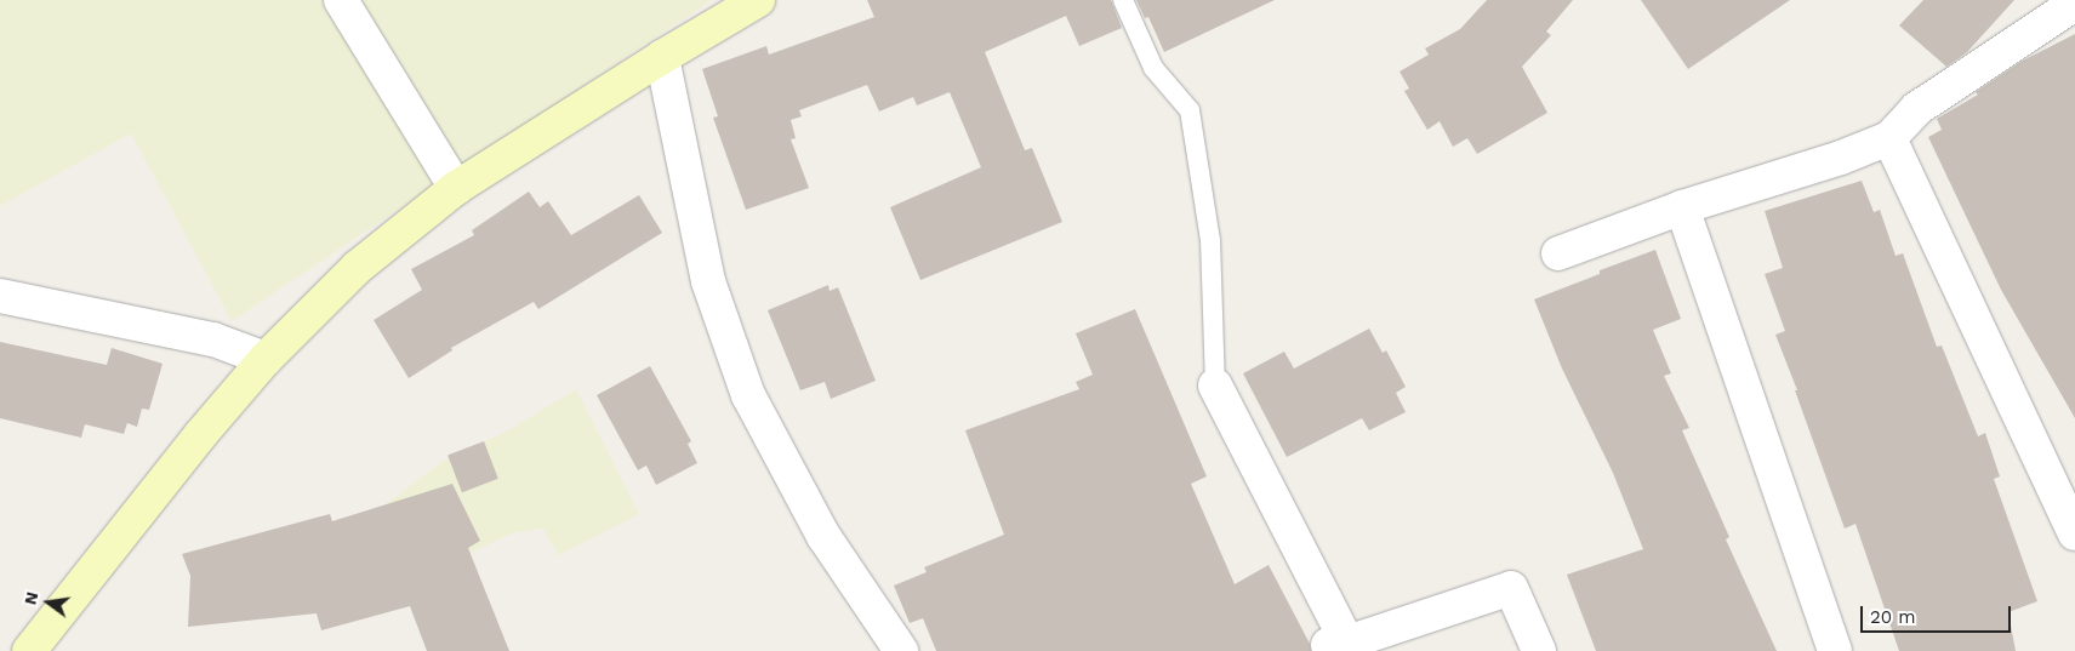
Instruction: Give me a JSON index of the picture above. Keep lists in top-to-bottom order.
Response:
{
  "scale_bar": "20 m",
  "north": "left"
}
